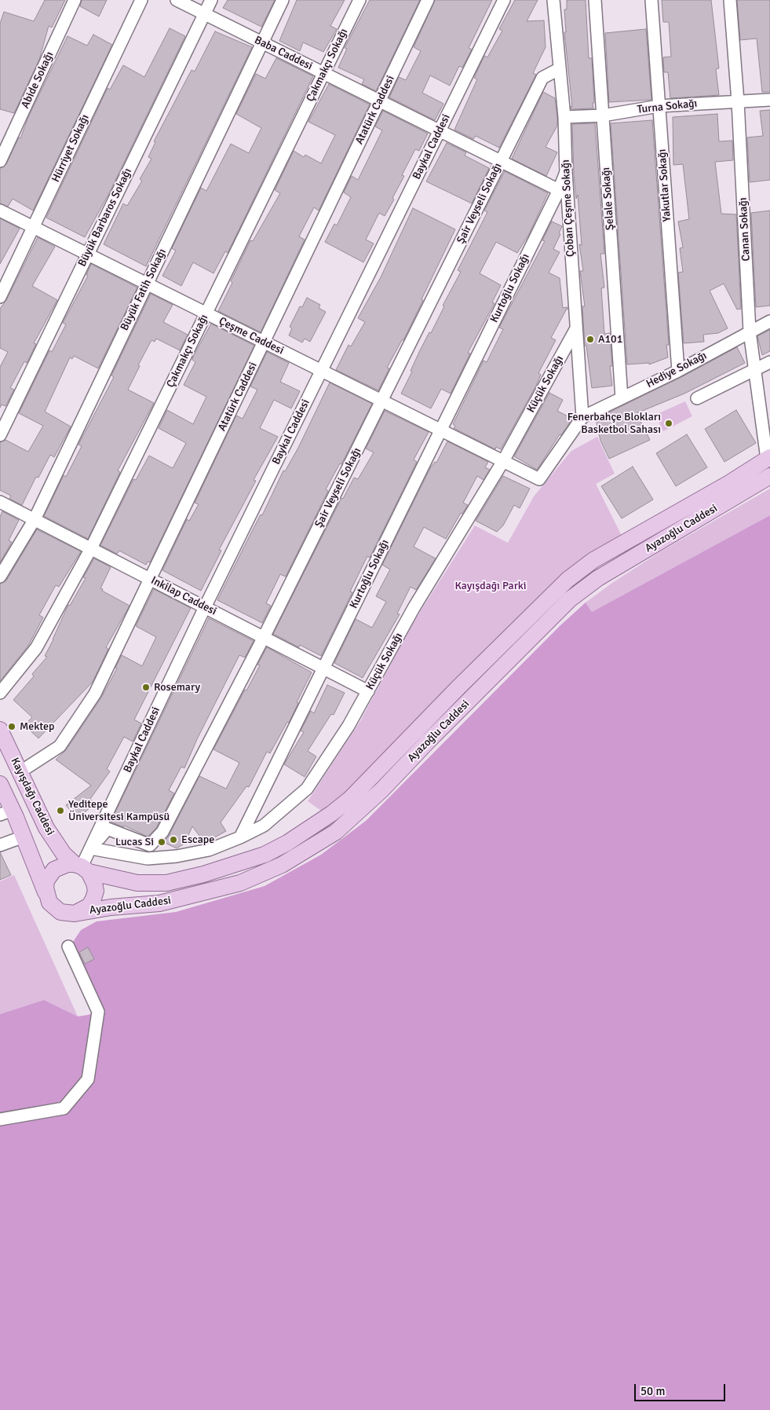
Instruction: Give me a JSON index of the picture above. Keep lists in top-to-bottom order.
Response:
{
  "streets": {
    "main road": ["Ayazoğlu Caddesi", "Kayışdağı Caddesi"],
    "street": [
      "Baba Caddesi",
      "Çakmakçı Sokağı",
      "Abide Sokağı",
      "Turna Sokağı",
      "Atatürk Caddesi",
      "Baykal Caddesi",
      "Hürriyet Sokağı",
      "Yakutlar Sokağı",
      "Şelale Sokağı",
      "Şair Veyseli Sokağı",
      "Çoban Çeşme Sokağı",
      "Büyük Barbaros Sokağı",
      "Canan Sokağı",
      "Kurtoğlu Sokağı",
      "Büyük Fatih Sokağı",
      "Çeşme Caddesi",
      "Hediye Sokağı",
      "Küçük Sokağı",
      "Inkilap Caddesi"
    ]
  },
  "crossings": [
    ["Baba Caddesi", "Çakmakçı Sokağı"],
    ["Baba Caddesi", "Atatürk Caddesi"],
    ["Baba Caddesi", "Baykal Caddesi"],
    ["Baba Caddesi", "Şair Veyseli Sokağı"],
    ["Baba Caddesi", "Büyük Barbaros Sokağı"],
    ["Baba Caddesi", "Kurtoğlu Sokağı"],
    ["Baba Caddesi", "Büyük Fatih Sokağı"],
    ["Çakmakçı Sokağı", "Çeşme Caddesi"],
    ["Çakmakçı Sokağı", "Inkilap Caddesi"],
    ["Turna Sokağı", "Yakutlar Sokağı"],
    ["Turna Sokağı", "Şelale Sokağı"],
    ["Turna Sokağı", "Çoban Çeşme Sokağı"],
    ["Turna Sokağı", "Canan Sokağı"],
    ["Atatürk Caddesi", "Çeşme Caddesi"],
    ["Atatürk Caddesi", "Inkilap Caddesi"],
    ["Atatürk Caddesi", "Kayışdağı Caddesi"],
    ["Baykal Caddesi", "Şair Veyseli Sokağı"],
    ["Baykal Caddesi", "Çeşme Caddesi"],
    ["Baykal Caddesi", "Ayazoğlu Caddesi"],
    ["Baykal Caddesi", "Inkilap Caddesi"],
    ["Baykal Caddesi", "Kayışdağı Caddesi"],
    ["Hürriyet Sokağı", "Çeşme Caddesi"],
    ["Yakutlar Sokağı", "Hediye Sokağı"],
    ["Şelale Sokağı", "Hediye Sokağı"],
    ["Şair Veyseli Sokağı", "Çoban Çeşme Sokağı"],
    ["Şair Veyseli Sokağı", "Çeşme Caddesi"],
    ["Şair Veyseli Sokağı", "Inkilap Caddesi"],
    ["Çoban Çeşme Sokağı", "Kurtoğlu Sokağı"],
    ["Çoban Çeşme Sokağı", "Hediye Sokağı"],
    ["Çoban Çeşme Sokağı", "Küçük Sokağı"],
    ["Büyük Barbaros Sokağı", "Çeşme Caddesi"],
    ["Canan Sokağı", "Hediye Sokağı"],
    ["Canan Sokağı", "Ayazoğlu Caddesi"],
    ["Kurtoğlu Sokağı", "Çeşme Caddesi"],
    ["Kurtoğlu Sokağı", "Küçük Sokağı"],
    ["Kurtoğlu Sokağı", "Inkilap Caddesi"],
    ["Büyük Fatih Sokağı", "Çeşme Caddesi"],
    ["Büyük Fatih Sokağı", "Inkilap Caddesi"],
    ["Çeşme Caddesi", "Küçük Sokağı"],
    ["Küçük Sokağı", "Inkilap Caddesi"],
    ["Ayazoğlu Caddesi", "Kayışdağı Caddesi"]
  ],
  "parks": ["Kayışdağı Parki"],
  "places": [
    "A101",
    "Fenerbahçe Blokları Basketbol Sahası",
    "Rosemary",
    "Mektep",
    "Yeditepe Üniversitesi Kampüsü",
    "Escape",
    "Lucas Si"
  ],
  "scale_bar": "50 m"
}
